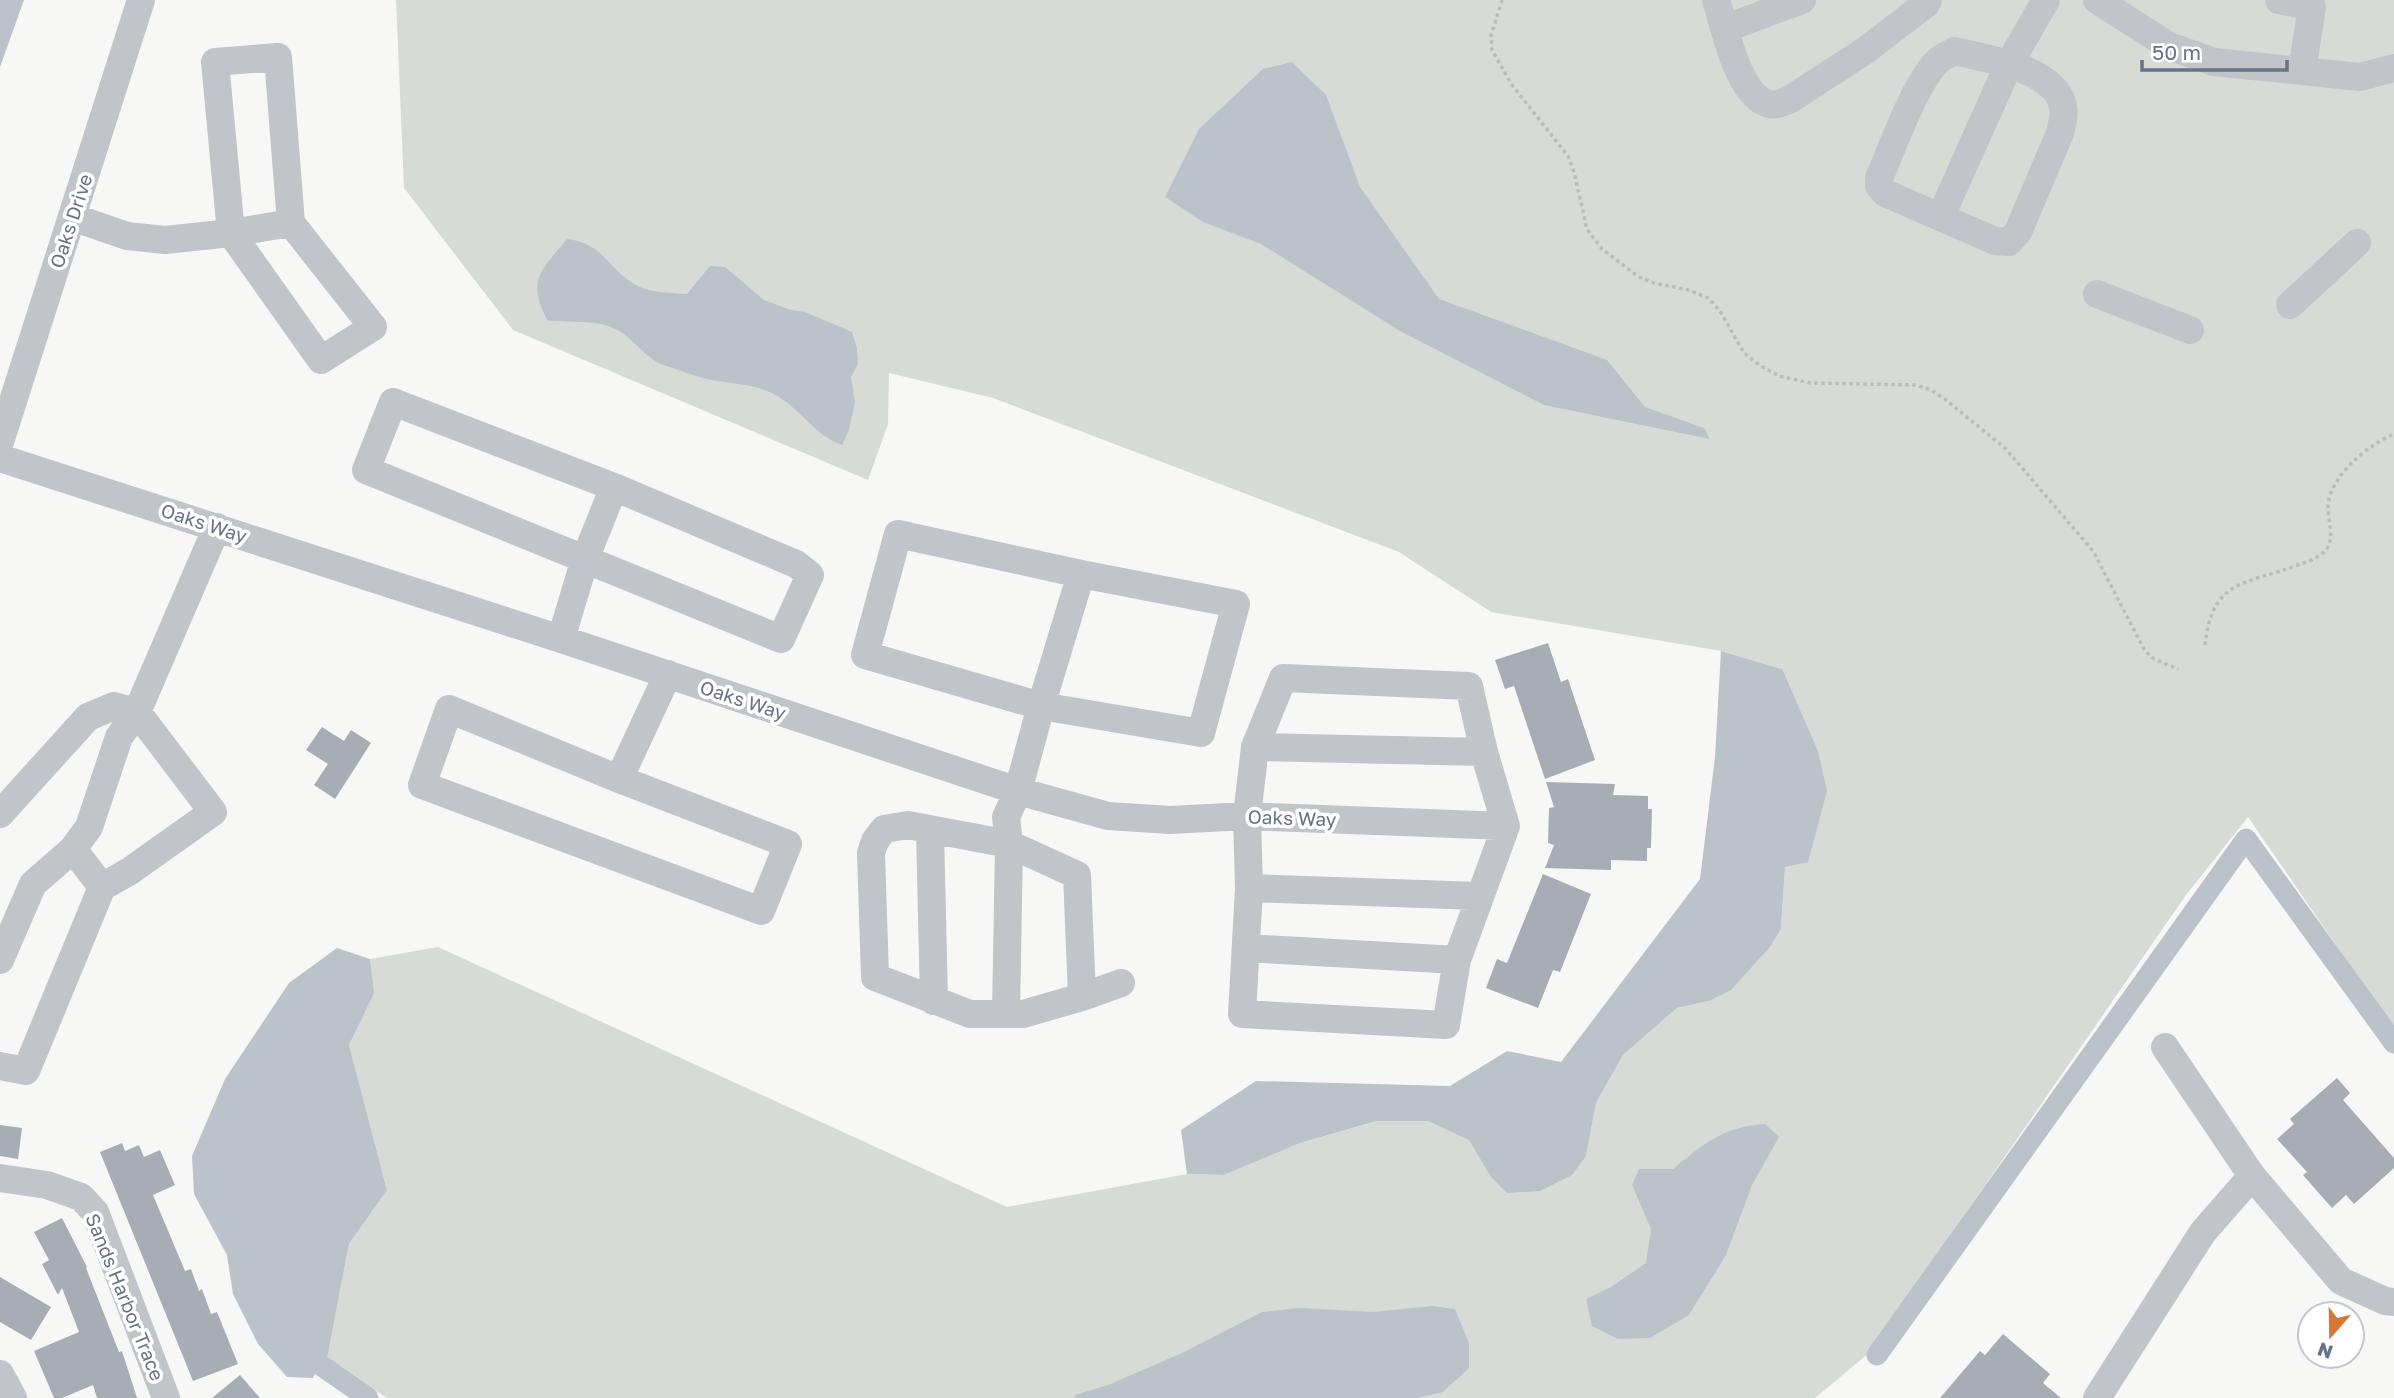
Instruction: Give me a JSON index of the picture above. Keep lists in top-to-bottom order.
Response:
{
  "streets": {
    "street": ["Oaks Drive", "Oaks Way", "Sands Harbor Trace"]
  },
  "scale_bar": "50 m",
  "north": "bottom"
}
